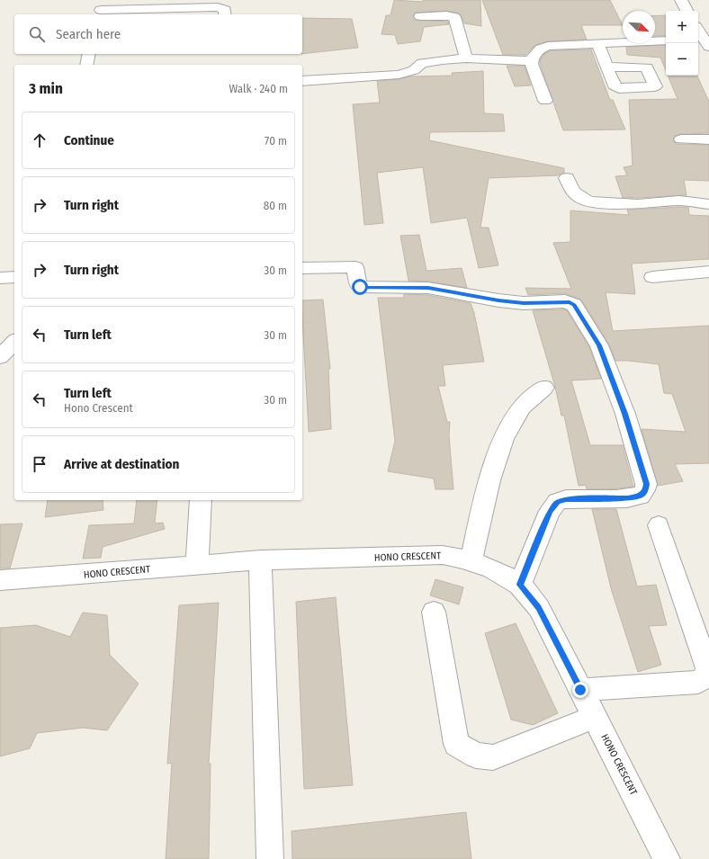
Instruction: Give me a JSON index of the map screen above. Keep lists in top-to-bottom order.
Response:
{
  "streets": {
    "street": ["HONO CRESCENT"]
  },
  "north": "bottom right",
  "page": {
    "map_buttons": ["+", "−"],
    "search": "Search here",
    "heading": ["3 min", "Walk · 240 m"],
    "list": [
      ["Continue", "70 m"],
      ["Turn right", "80 m"],
      ["Turn right", "30 m"],
      ["Turn left", "30 m"],
      ["Turn left", "Hono Crescent", "30 m"],
      "Arrive at destination"
    ]
  }
}
